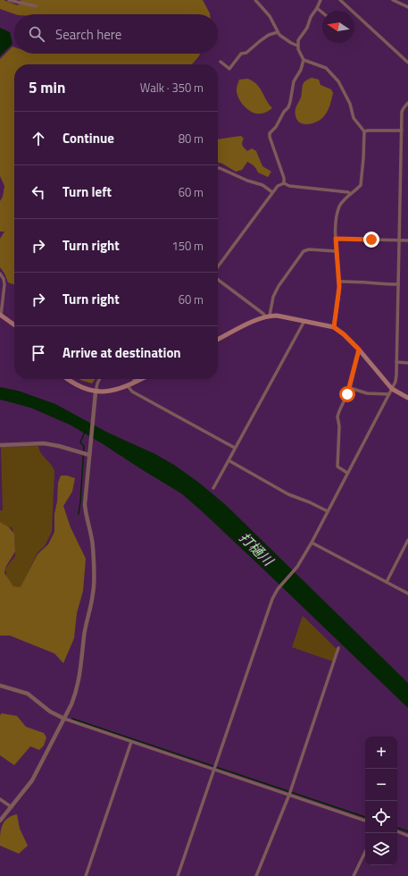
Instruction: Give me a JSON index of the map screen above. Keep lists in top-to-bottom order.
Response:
{
  "water": ["打樋川"],
  "north": "left",
  "page": {
    "search": "Search here",
    "heading": ["5 min", "Walk · 350 m"],
    "list": [
      ["Continue", "80 m"],
      ["Turn left", "60 m"],
      ["Turn right", "150 m"],
      ["Turn right", "60 m"],
      "Arrive at destination"
    ],
    "map_buttons": ["+", "−"]
  }
}
